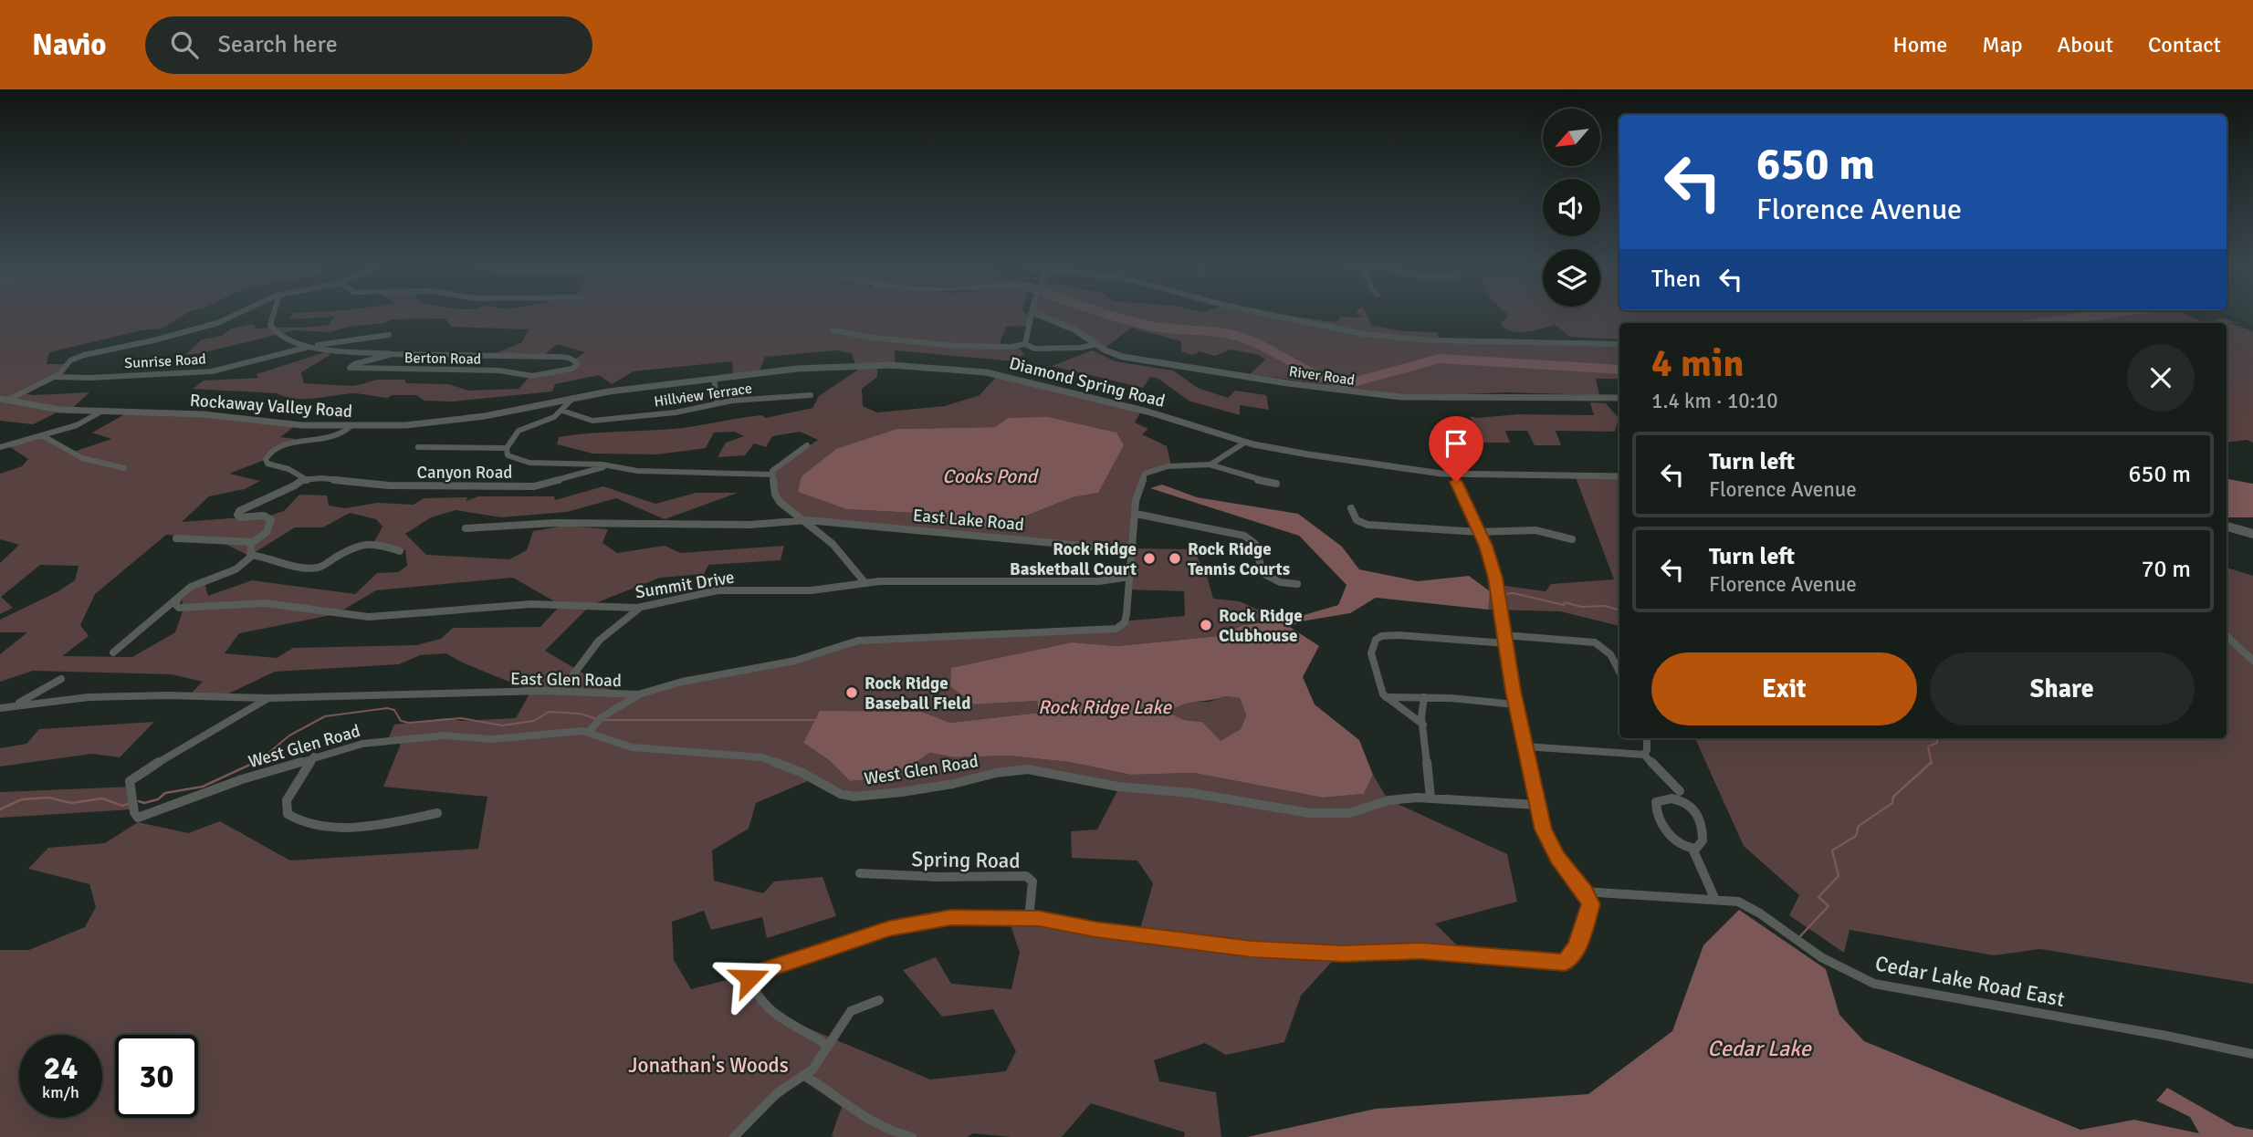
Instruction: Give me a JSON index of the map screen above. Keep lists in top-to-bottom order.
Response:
{
  "streets": {
    "street": [
      "Berton Road",
      "Sunrise Road",
      "River Road",
      "Diamond Spring Road",
      "Hillview Terrace",
      "Rockaway Valley Road",
      "Canyon Road",
      "East Lake Road",
      "Summit Drive",
      "East Glen Road",
      "West Glen Road",
      "Spring Road",
      "Cedar Lake Road East"
    ]
  },
  "crossings": [
    ["Berton Road", "Sunrise Road"],
    ["Diamond Spring Road", "Rockaway Valley Road"],
    ["Summit Drive", "East Glen Road"],
    ["East Glen Road", "West Glen Road"]
  ],
  "water": ["Cooks Pond", "Rock Ridge Lake", "Cedar Lake"],
  "parks": ["Jonathan's Woods"],
  "places": [
    "Rock Ridge Basketball Court",
    "Rock Ridge Tennis Courts",
    "Rock Ridge Clubhouse",
    "Rock Ridge Baseball Field"
  ],
  "north": "bottom left",
  "page": {
    "header": "Navio",
    "search": "Search here",
    "nav": [
      "Home",
      "Map",
      "About",
      "Contact"
    ],
    "turn": ["650 m", "Florence Avenue"],
    "then": "Then",
    "heading": ["4 min", "1.4 km · 10:10"],
    "list": [
      {
        "name": "Turn left",
        "note": "Florence Avenue",
        "value": "650 m"
      },
      {
        "name": "Turn left",
        "note": "Florence Avenue",
        "value": "70 m"
      }
    ],
    "buttons": ["Exit", "Share"],
    "speed": "24 km/h",
    "limit": "30"
  }
}
